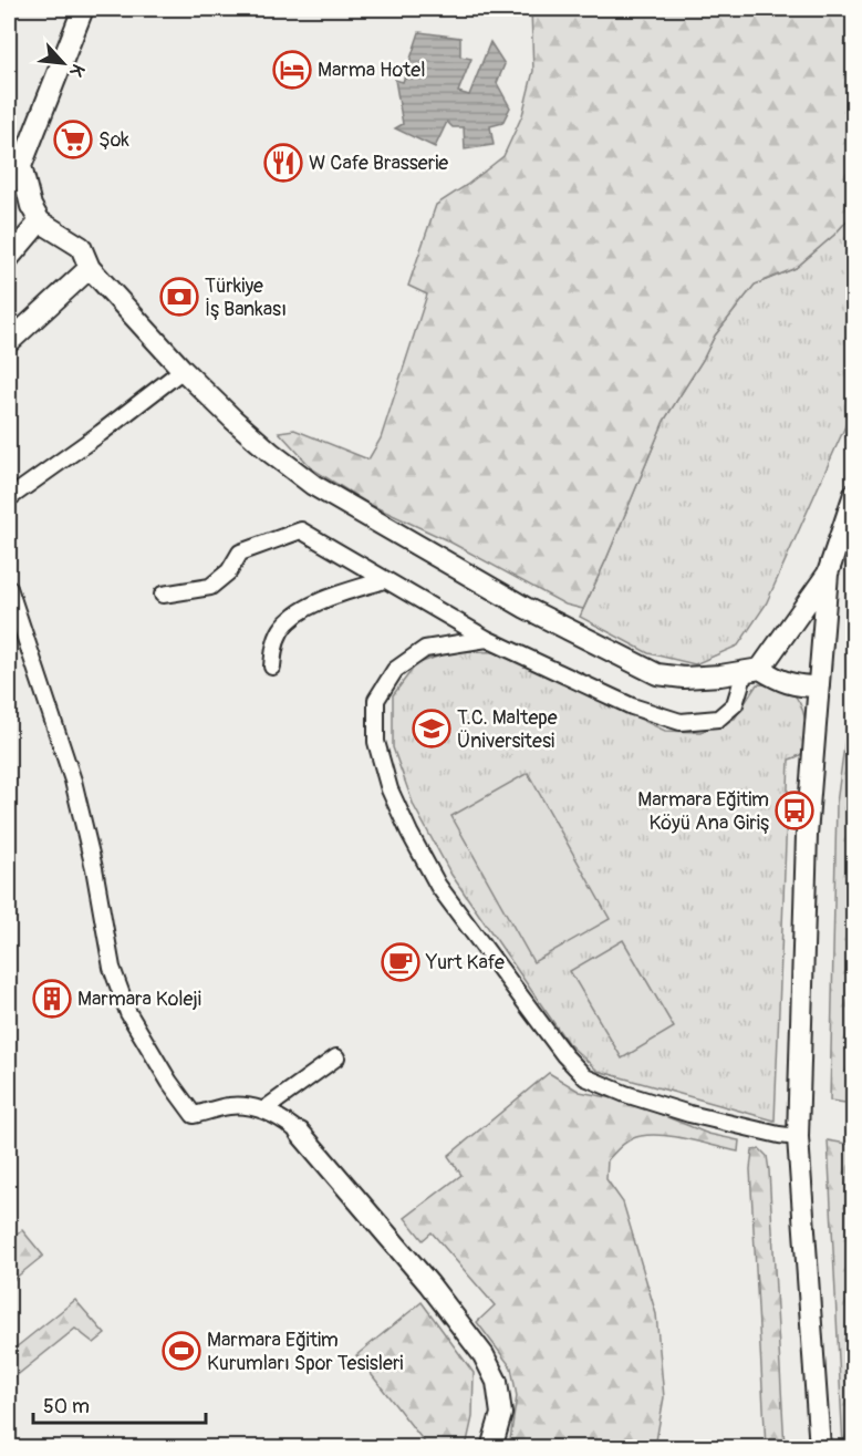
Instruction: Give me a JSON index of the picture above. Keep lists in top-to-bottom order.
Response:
{
  "places": {
    "hotel": ["Marma Hotel"],
    "supermarket": ["Şok"],
    "restaurant": ["W Cafe Brasserie"],
    "bank": ["Türkiye İş Bankası"],
    "school or university": ["T.C. Maltepe Üniversitesi"],
    "bus stop": ["Marmara Eğitim Köyü Ana Giriş"],
    "cafe": ["Yurt Kafe"],
    "building": ["Marmara Koleji"],
    "sports": ["Marmara Eğitim Kurumları Spor Tesisleri"]
  },
  "scale_bar": "50 m",
  "north": "bottom right"
}
